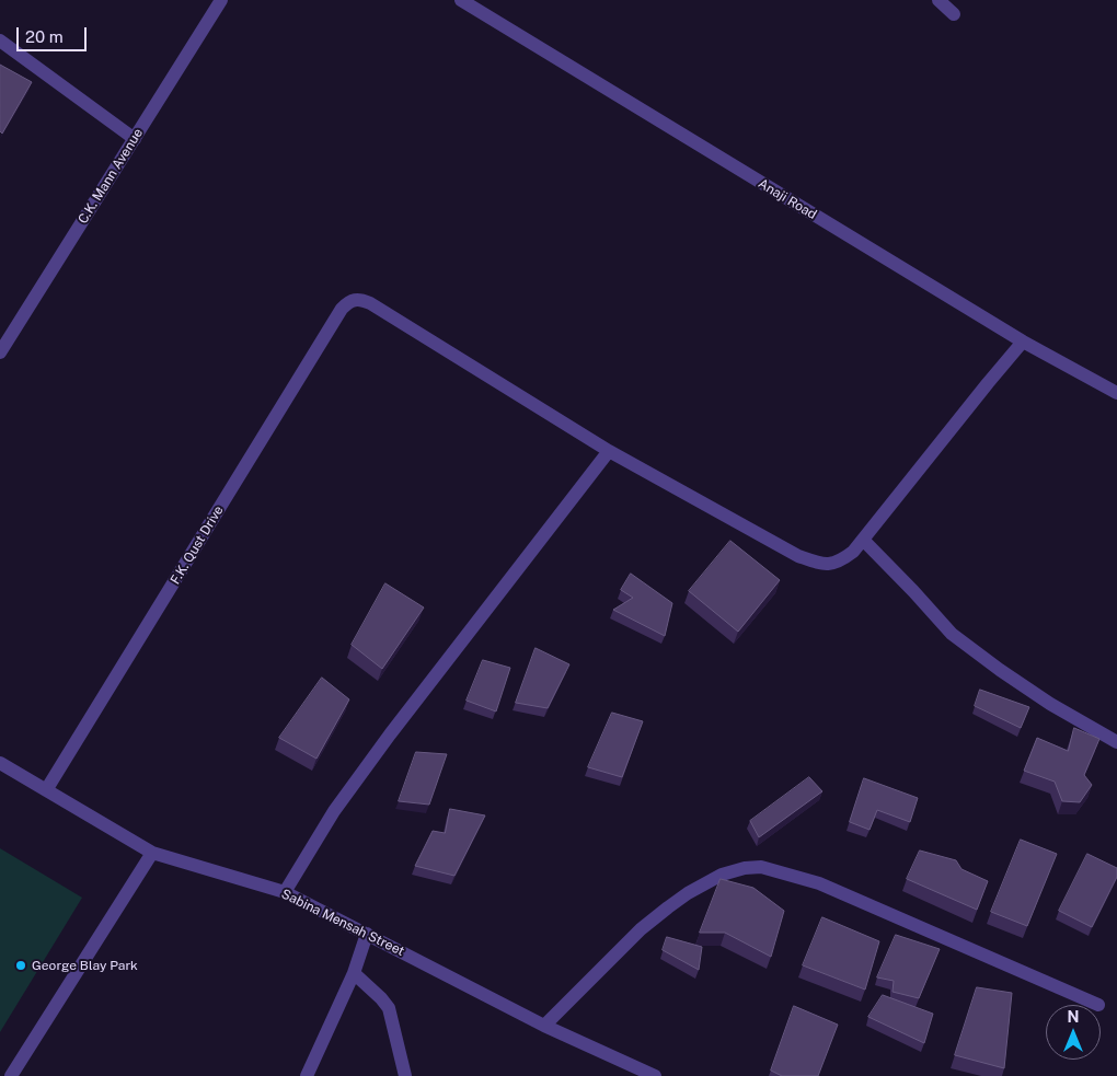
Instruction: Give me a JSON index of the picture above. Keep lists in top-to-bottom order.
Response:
{
  "streets": {
    "street": [
      "C.K. Mann Avenue",
      "Anaji Road",
      "F.K. Qust Drive",
      "Sabina Mensah Street"
    ]
  },
  "crossings": [
    ["F.K. Qust Drive", "Sabina Mensah Street"]
  ],
  "places": ["George Blay Park"],
  "scale_bar": "20 m",
  "north": "top"
}
